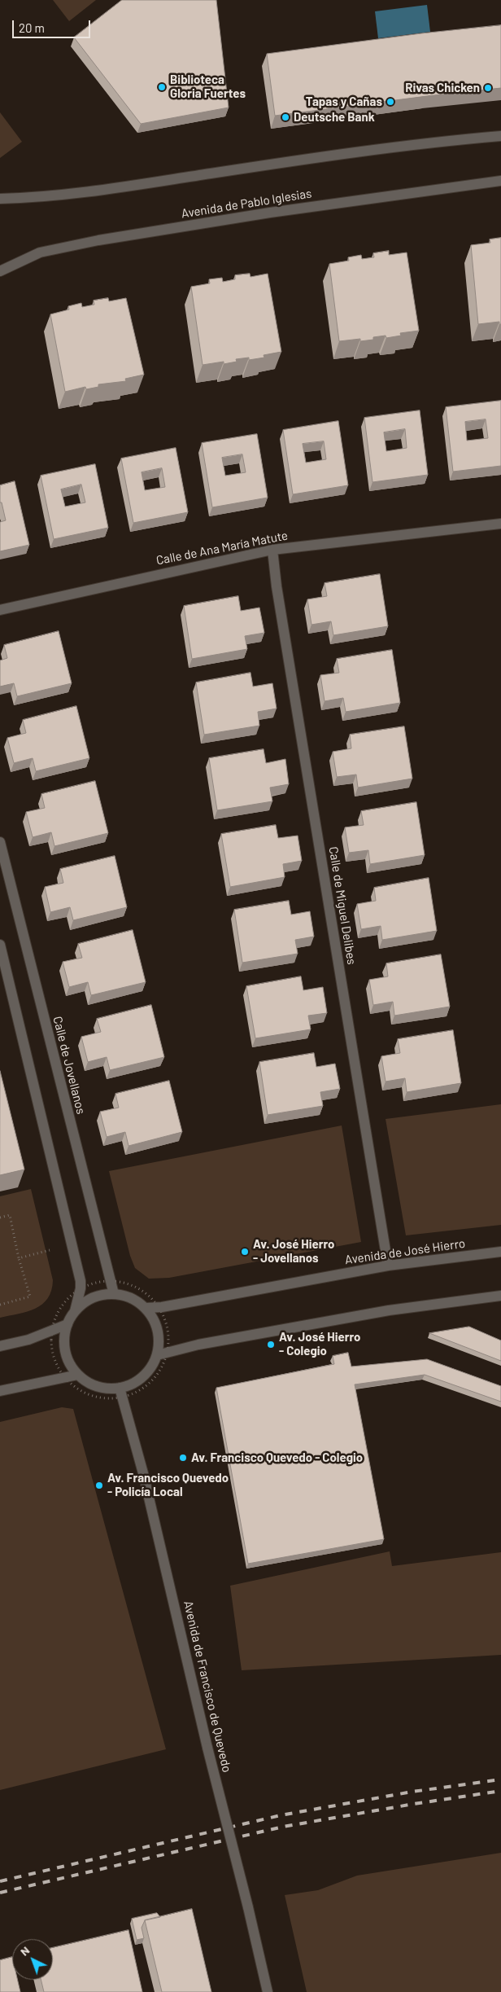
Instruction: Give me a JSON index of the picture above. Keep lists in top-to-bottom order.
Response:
{
  "streets": {
    "street": [
      "Avenida de Pablo Iglesias",
      "Calle de Ana María Matute",
      "Calle de Miguel Delibes",
      "Calle de Jovellanos",
      "Avenida de José Hierro",
      "Avenida de Francisco de Quevedo"
    ]
  },
  "crossings": [
    ["Calle de Ana María Matute", "Calle de Miguel Delibes"],
    ["Calle de Miguel Delibes", "Avenida de José Hierro"],
    ["Calle de Jovellanos", "Avenida de José Hierro"],
    ["Calle de Jovellanos", "Avenida de Francisco de Quevedo"],
    ["Avenida de José Hierro", "Avenida de Francisco de Quevedo"]
  ],
  "places": [
    "Biblioteca Gloria Fuertes",
    "Rivas Chicken",
    "Tapas y Cañas",
    "Deutsche Bank",
    "Av. José Hierro - Jovellanos",
    "Av. José Hierro - Colegio",
    "Av. Francisco Quevedo - Colegio",
    "Av. Francisco Quevedo - Policía Local"
  ],
  "scale_bar": "20 m",
  "north": "top left"
}
